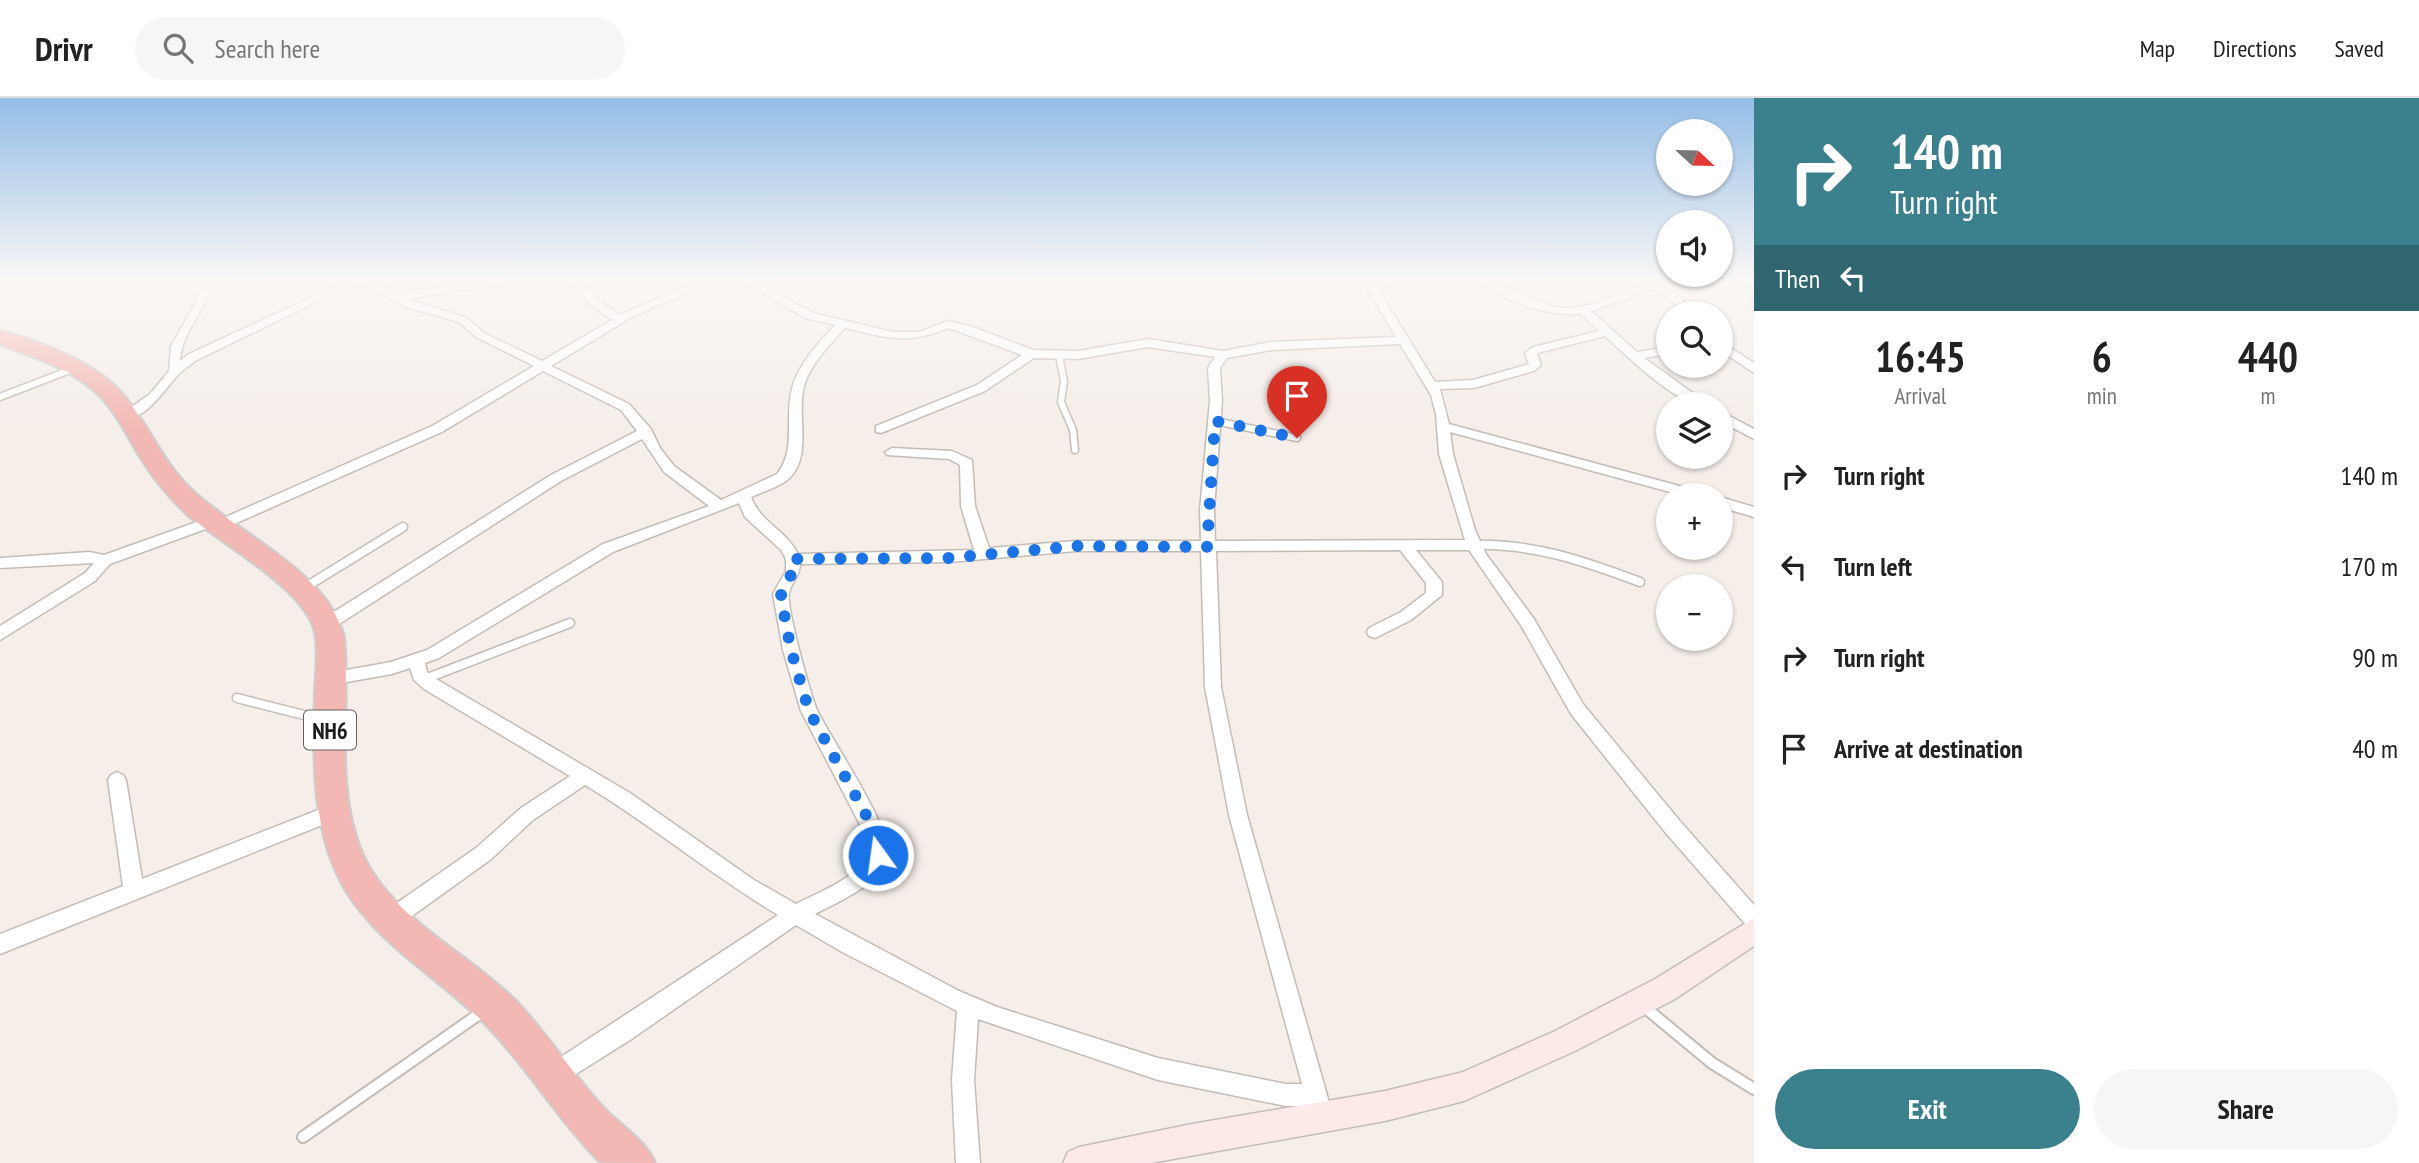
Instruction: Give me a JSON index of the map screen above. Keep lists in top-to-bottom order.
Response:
{
  "streets": {
    "highway": ["NH6"]
  },
  "north": "right",
  "page": {
    "header": "Drivr",
    "search": "Search here",
    "nav": ["Map", "Directions", "Saved"],
    "turn": ["140 m", "Turn right"],
    "map_buttons": ["+", "−"],
    "then": "Then",
    "eta": [
      "16:45",
      "Arrival",
      "6",
      "min",
      "440",
      "m"
    ],
    "list": [
      {
        "name": "Turn right",
        "value": "140 m"
      },
      {
        "name": "Turn left",
        "value": "170 m"
      },
      {
        "name": "Turn right",
        "value": "90 m"
      },
      {
        "name": "Arrive at destination",
        "value": "40 m"
      }
    ],
    "buttons": ["Exit", "Share"]
  }
}
